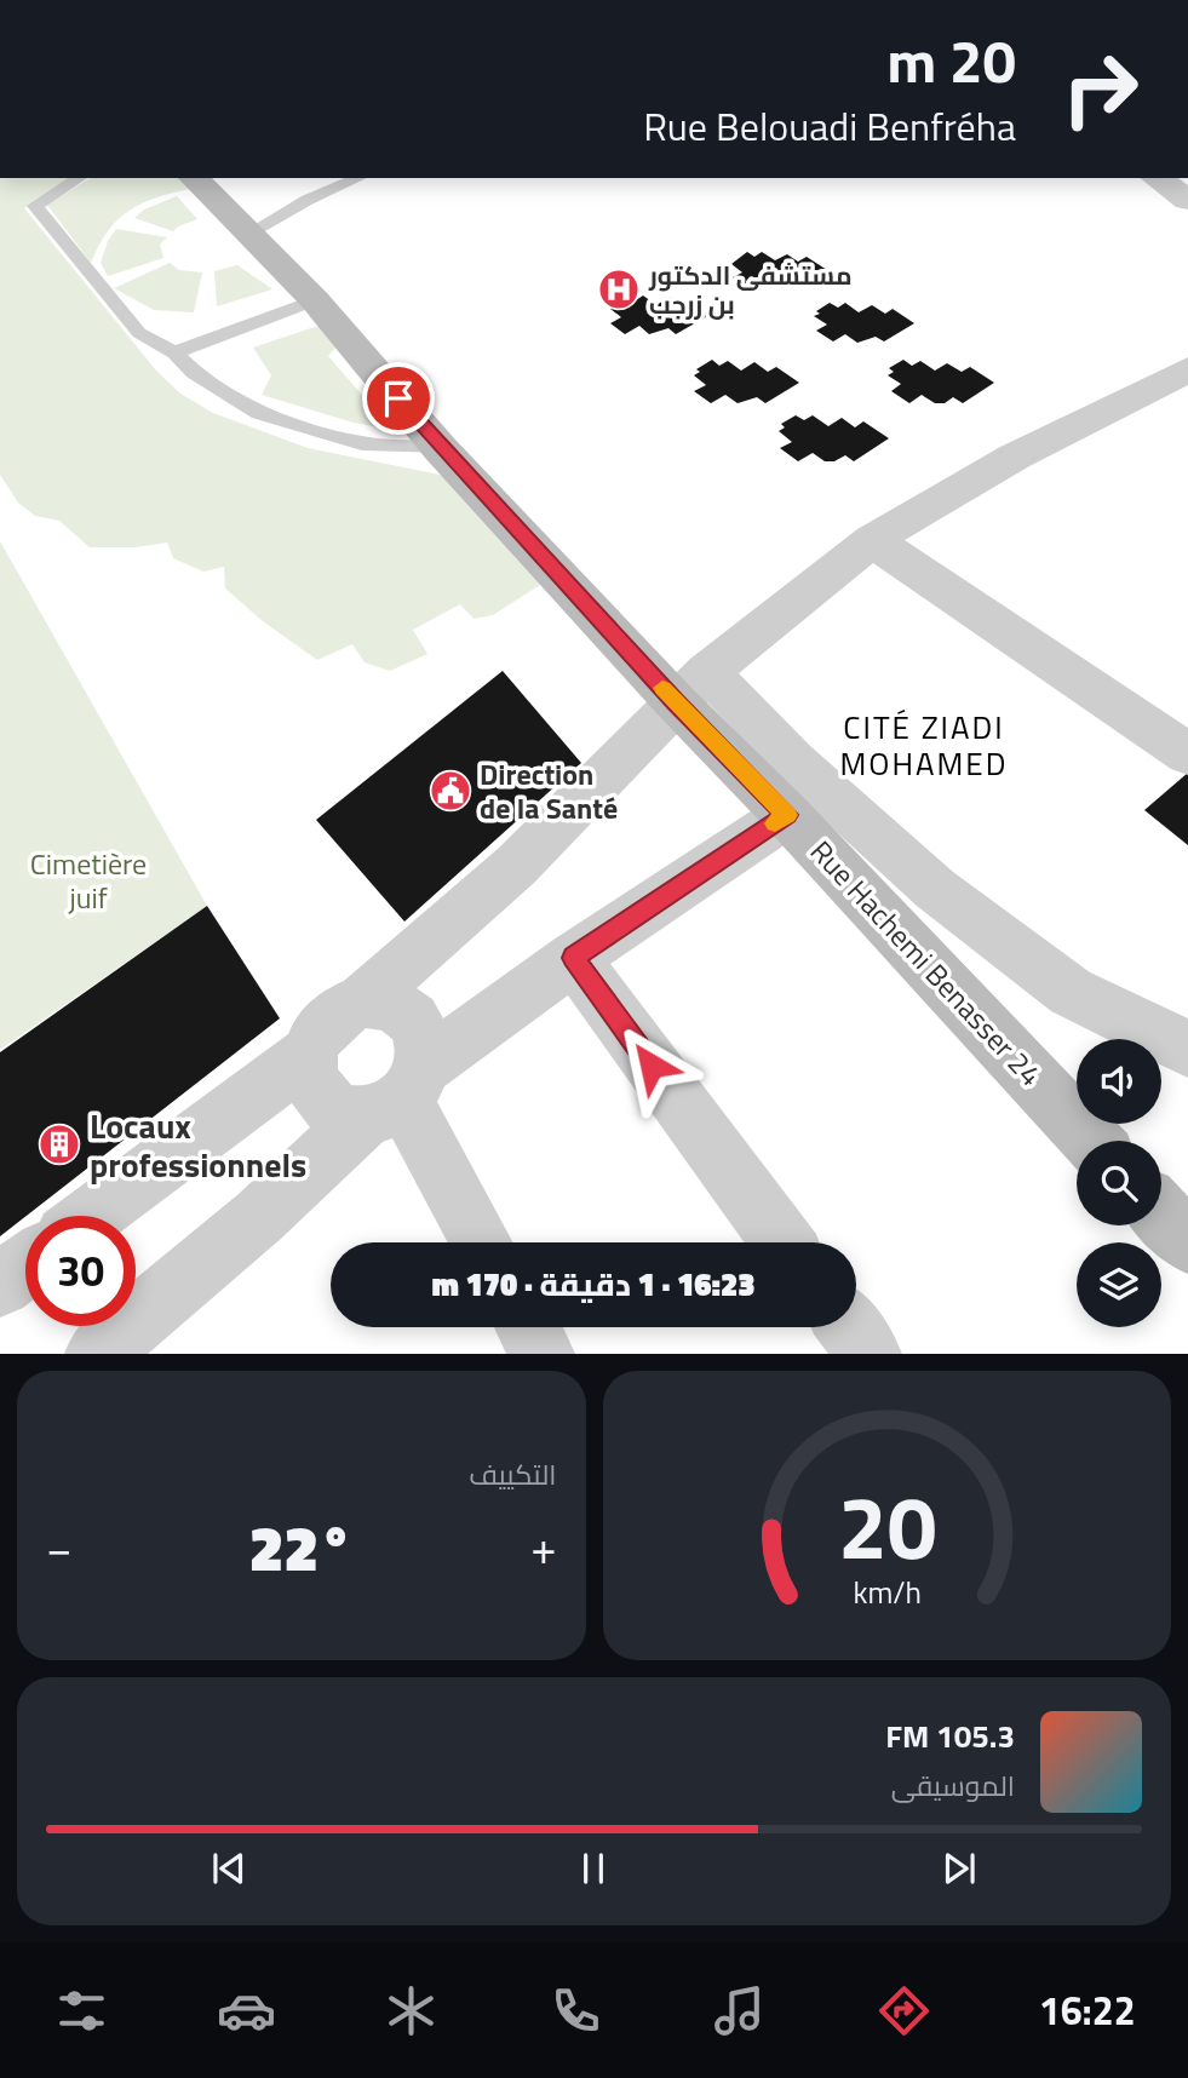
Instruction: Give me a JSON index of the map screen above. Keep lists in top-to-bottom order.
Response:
{
  "streets": {
    "main road": ["Rue Hachemi Benasser 24"]
  },
  "districts": ["CITÉ ZIADI MOHAMED"],
  "parks": ["Cimetière juif"],
  "places": {
    "hospital": ["مستشفى الدكتور بن زرجب"],
    "public building": ["Direction de la Santé"],
    "building": ["Locaux professionnels"]
  },
  "page": {
    "turn": ["20 m", "Rue Belouadi Benfréha"],
    "limit": "30",
    "trip": "16:23 · 1 دقيقة · 170 m",
    "tile": "التكييف",
    "heat": ["−", "22°", "+"],
    "song": ["105.3 FM", "الموسيقى"],
    "tabs": "16:22",
    "gauge": ["20", "km/h"]
  }
}
